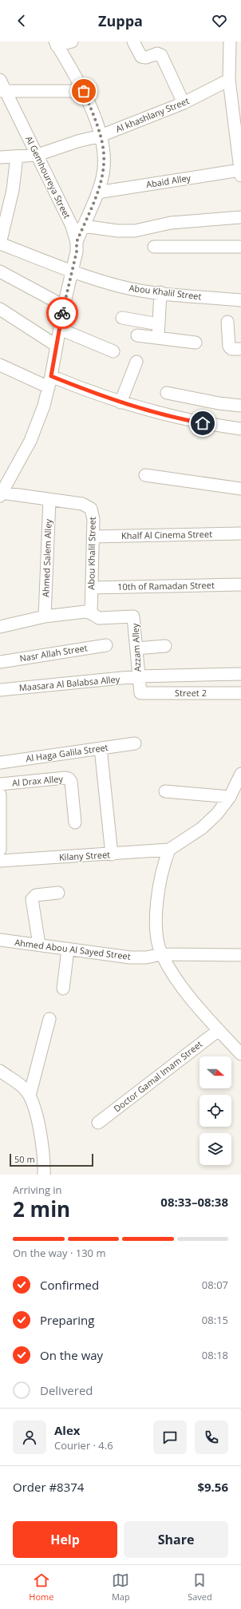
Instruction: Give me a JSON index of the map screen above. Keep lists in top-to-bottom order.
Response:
{
  "streets": {
    "street": [
      "Al khashlany Street",
      "Al Gemhoureya Street",
      "Abaid Alley",
      "Abou Khalil Street",
      "Khalf Al Cinema Street",
      "Ahmed Salem Alley",
      "10th of Ramadan Street",
      "Azzam Alley",
      "Nasr Allah Street",
      "Maasara Al Balabsa Alley",
      "Street 2",
      "Al Haga Galila Street",
      "Al Drax Alley",
      "Kilany Street",
      "Ahmed Abou Al Sayed Street",
      "Doctor Gamal Imam Street"
    ]
  },
  "crossings": [
    ["Al khashlany Street", "Al Gemhoureya Street"],
    ["Al Gemhoureya Street", "Abou Khalil Street"],
    ["Abou Khalil Street", "Khalf Al Cinema Street"],
    ["Abou Khalil Street", "Ahmed Salem Alley"],
    ["Abou Khalil Street", "10th of Ramadan Street"],
    ["Abou Khalil Street", "Azzam Alley"],
    ["Ahmed Salem Alley", "Azzam Alley"],
    ["Azzam Alley", "Maasara Al Balabsa Alley"],
    ["Azzam Alley", "Street 2"]
  ],
  "scale_bar": "50 m",
  "north": "right",
  "page": {
    "header": "Zuppa",
    "scale": "50 m",
    "heading": ["2 min", "Arriving in", "08:33–08:38"],
    "panel": [
      "Alex",
      "Courier · 4.6",
      "Order #8374",
      "$9.56"
    ],
    "bar": "On the way · 130 m",
    "list": [
      ["Confirmed", "08:07"],
      ["Preparing", "08:15"],
      ["On the way", "08:18"],
      "Delivered"
    ],
    "buttons": ["Help", "Share"],
    "tabs": ["Home", "Map", "Saved"]
  }
}
